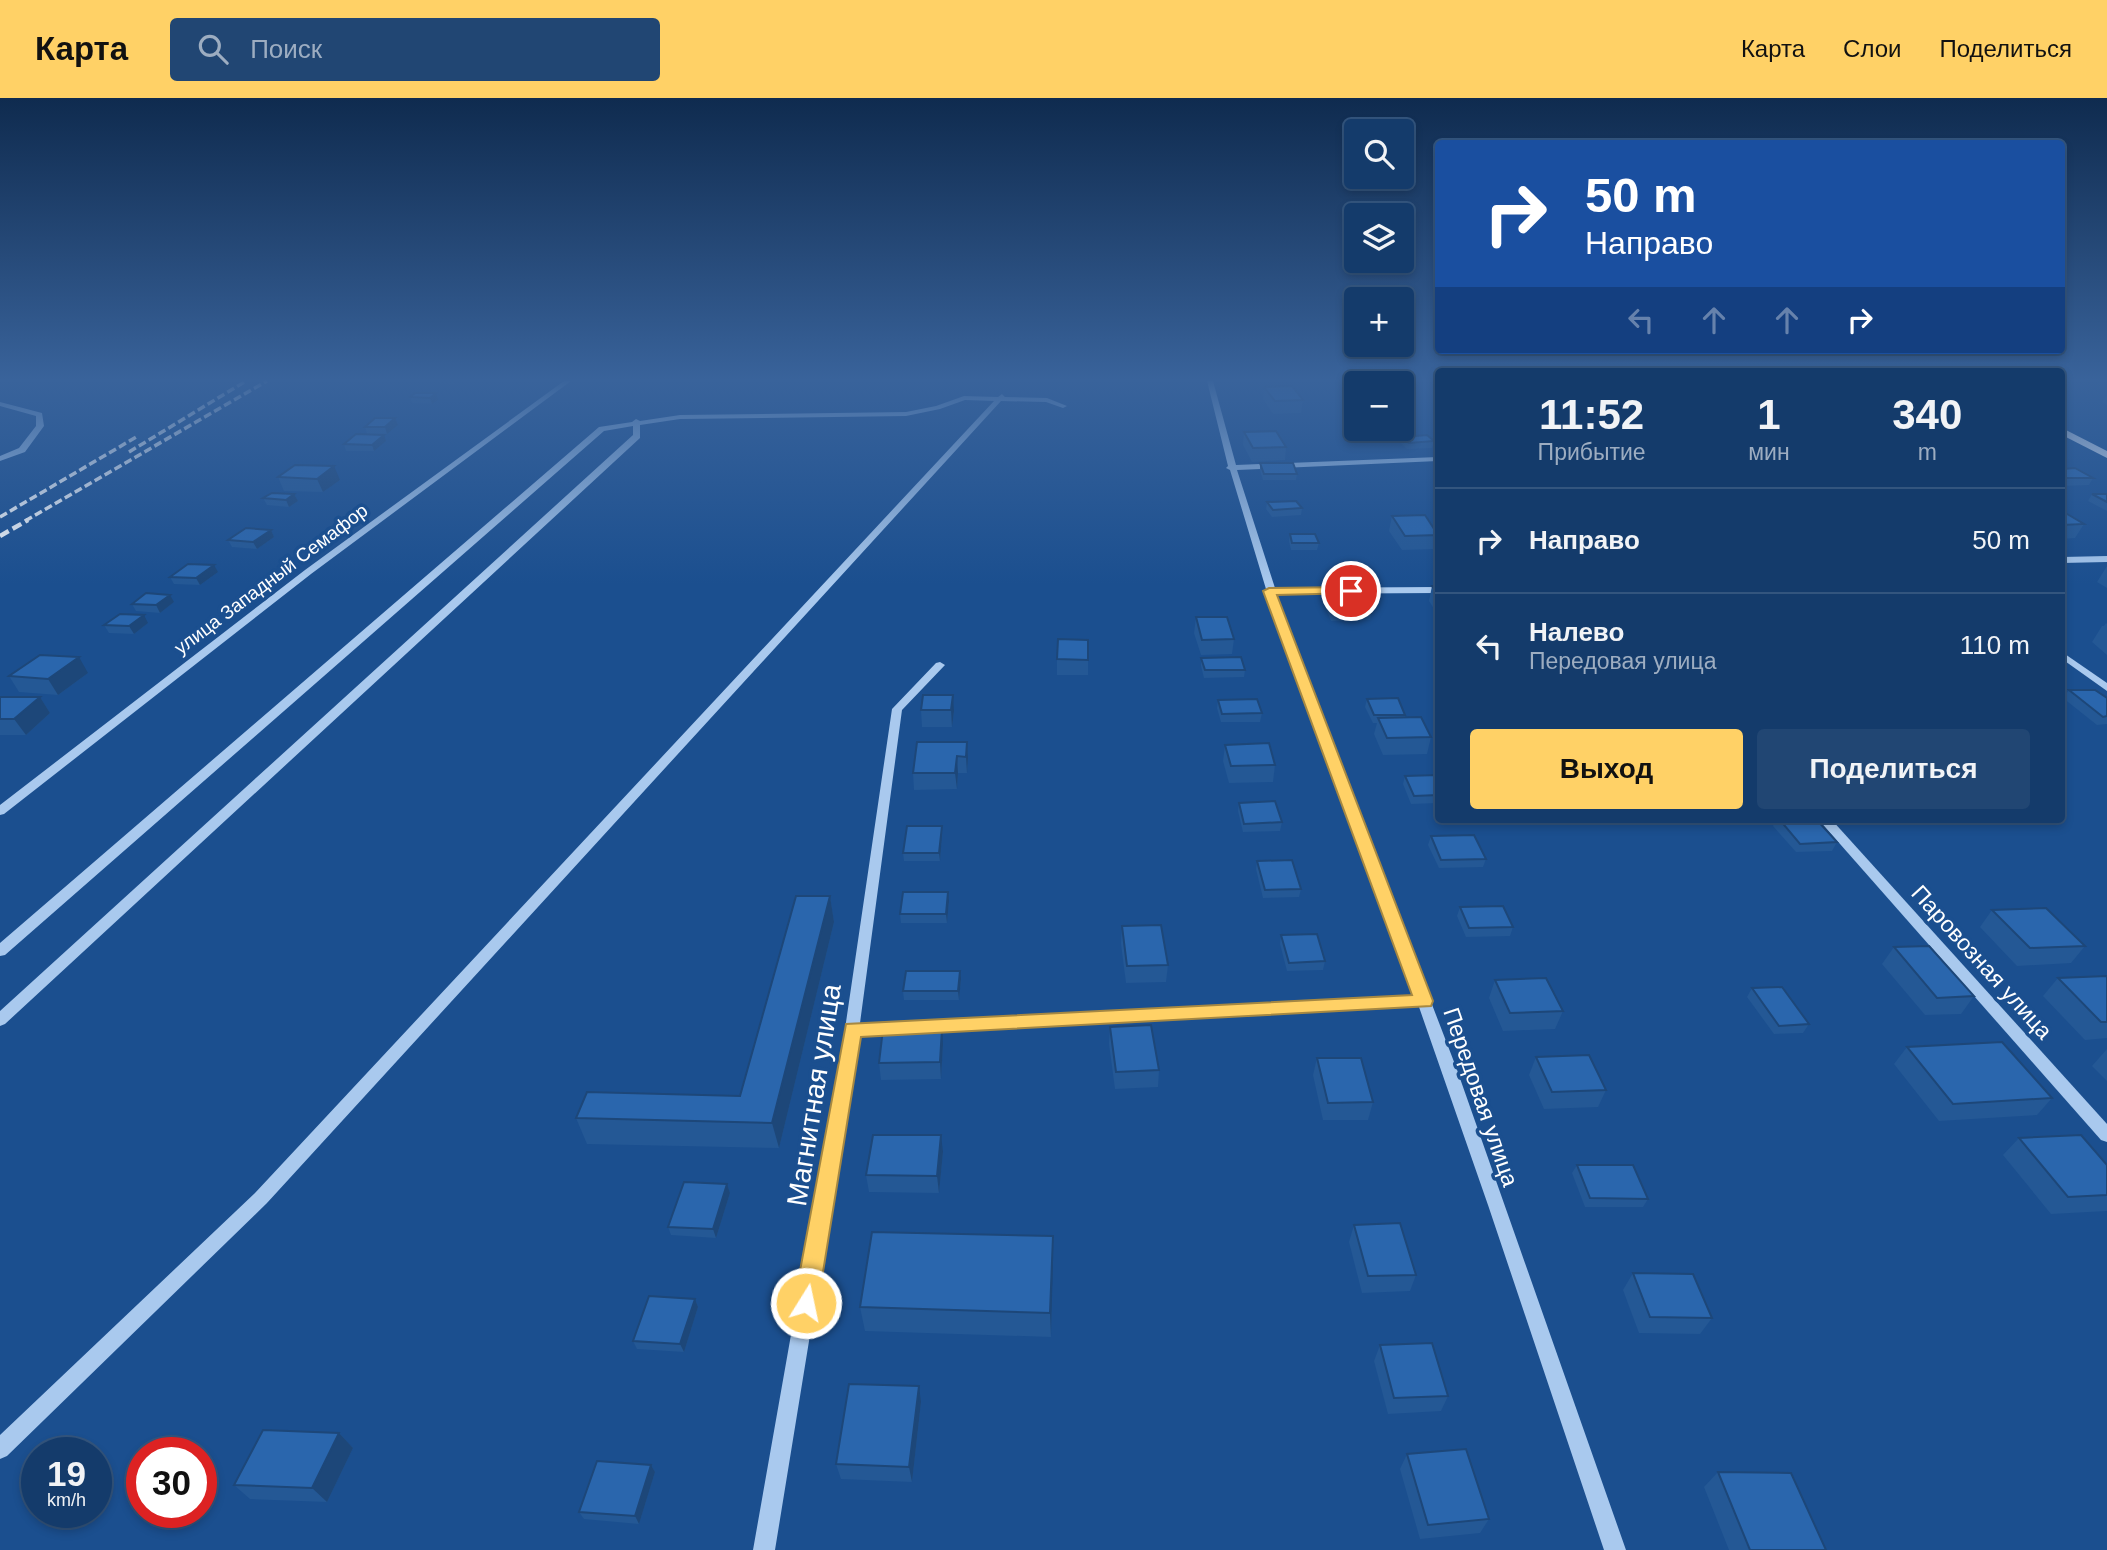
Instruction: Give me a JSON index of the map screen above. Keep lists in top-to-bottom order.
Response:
{
  "streets": {
    "street": [
      "улица Западный Семафор",
      "Паровозная улица",
      "Магнитная улица",
      "Передовая улица"
    ]
  },
  "page": {
    "header": "Карта",
    "search": "Поиск",
    "nav": ["Карта", "Слои", "Поделиться"],
    "map_buttons": ["+", "−"],
    "turn": ["50 m", "Направо"],
    "eta": [
      "11:52",
      "Прибытие",
      "1",
      "мин",
      "340",
      "m"
    ],
    "list": [
      {
        "name": "Направо",
        "value": "50 m"
      },
      {
        "name": "Налево",
        "note": "Передовая улица",
        "value": "110 m"
      }
    ],
    "buttons": ["Выход", "Поделиться"],
    "speed": "19 km/h",
    "limit": "30"
  }
}
